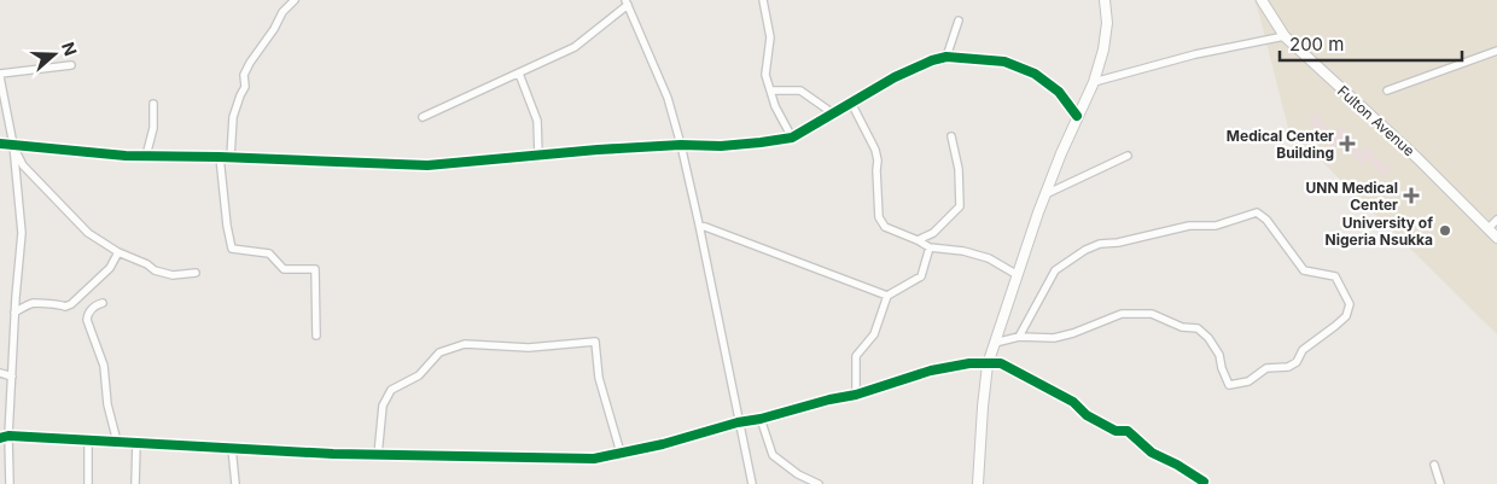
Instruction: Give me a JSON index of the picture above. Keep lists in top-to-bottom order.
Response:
{
  "streets": {
    "street": ["Fulton Avenue"]
  },
  "places": {
    "health": ["Medical Center Building", "UNN Medical Center"],
    "other": ["University of Nigeria Nsukka"]
  },
  "scale_bar": "200 m",
  "north": "right"
}
